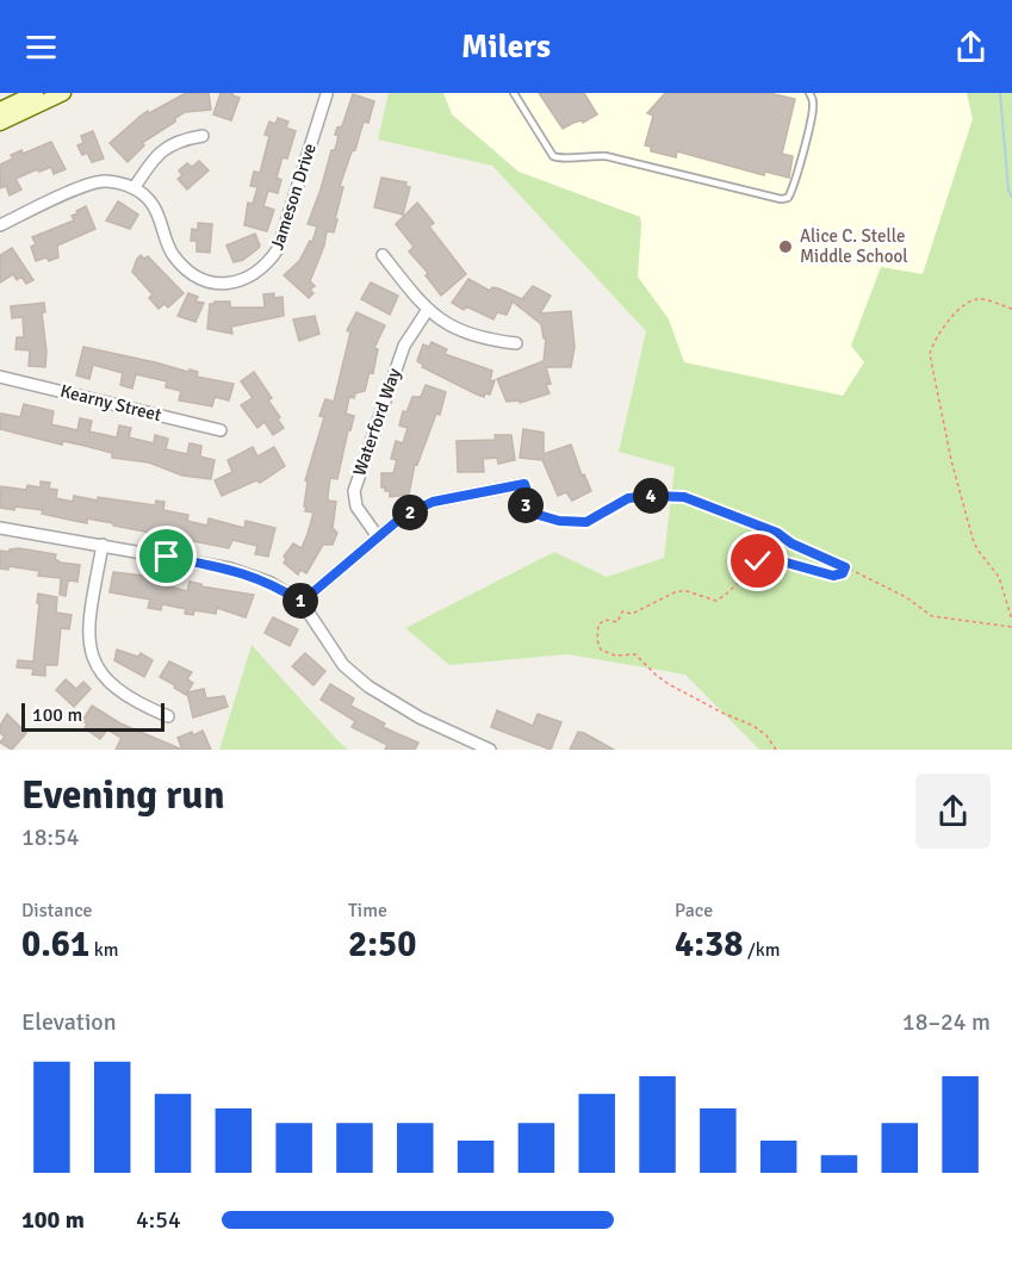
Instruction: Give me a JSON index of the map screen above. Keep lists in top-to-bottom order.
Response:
{
  "streets": {
    "street": ["Jameson Drive", "Kearny Street", "Waterford Way"]
  },
  "places": ["Alice C. Stelle Middle School"],
  "scale_bar": "100 m",
  "page": {
    "header": "Milers",
    "pins": [
      "4",
      "3",
      "2",
      "1"
    ],
    "scale": "100 m",
    "heading": ["Evening run", "18:54"],
    "stats": [
      ["Distance", "0.61 km"],
      ["Time", "2:50"],
      ["Pace", "4:38 /km"]
    ],
    "chart": ["Elevation", "18–24 m"],
    "list": [
      {
        "name": "100 m",
        "note": "4:54"
      }
    ]
  }
}
